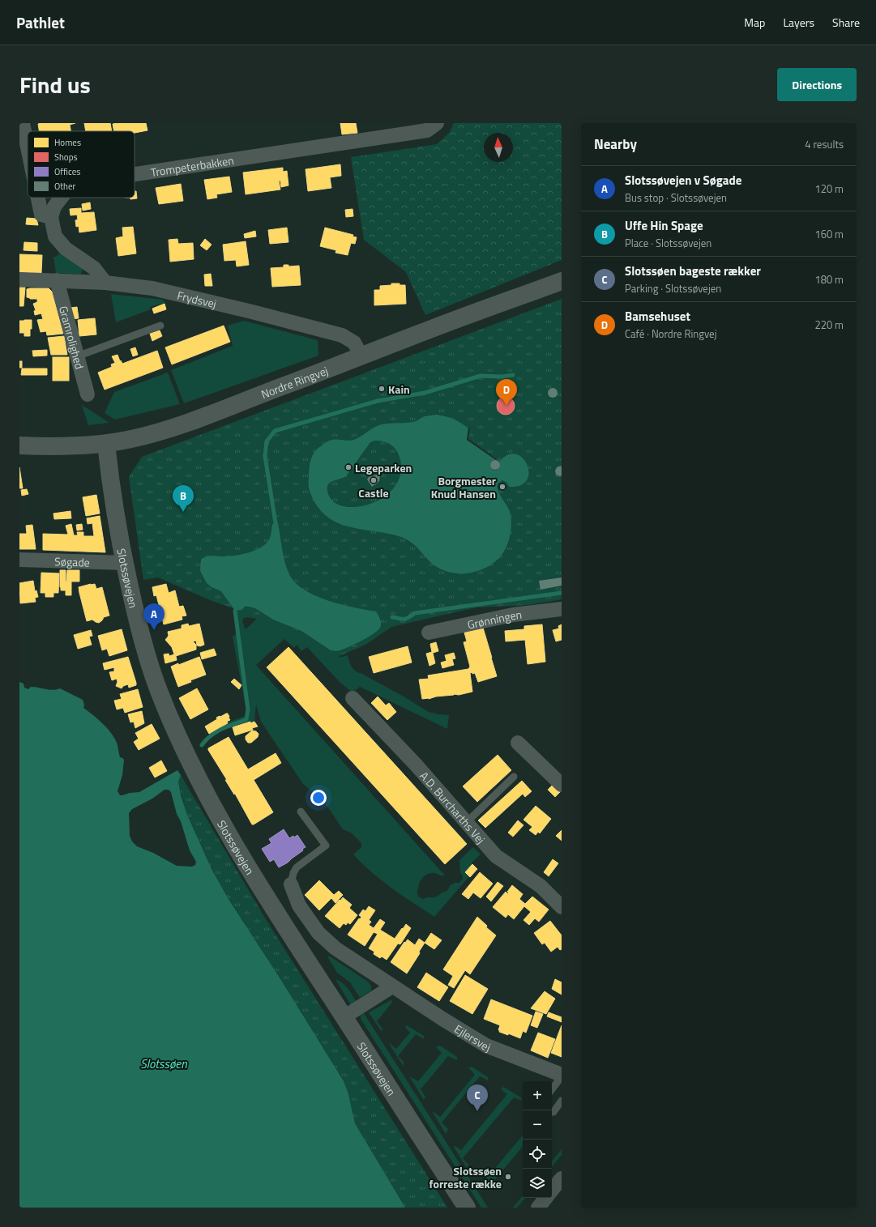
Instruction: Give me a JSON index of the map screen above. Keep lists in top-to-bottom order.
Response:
{
  "streets": {
    "main road": ["Nordre Ringvej", "Slotssøvejen"],
    "street": [
      "Trompeterbakken",
      "Frydsvej",
      "Gramrolighed",
      "Søgade",
      "Grønningen",
      "A.D. Burcharths Vej",
      "Ejlersvej"
    ]
  },
  "crossings": [
    ["Frydsvej", "Gramrolighed"],
    ["Frydsvej", "Nordre Ringvej"],
    ["Nordre Ringvej", "Slotssøvejen"],
    ["Søgade", "Slotssøvejen"]
  ],
  "water": ["Slotssøen"],
  "places": [
    "Kain",
    "Legeparken",
    "Castle",
    "Borgmester Knud Hansen",
    "Slotssøen forreste række"
  ],
  "legend": [
    "Homes",
    "Shops",
    "Offices",
    "Other"
  ],
  "north": "top",
  "page": {
    "header": "Pathlet",
    "nav": ["Map", "Layers", "Share"],
    "title": "Find us",
    "buttons": "Directions",
    "heading": ["Nearby", "4 results"],
    "list": [
      {
        "mark": "A",
        "name": "Slotssøvejen v Søgade",
        "note": "Bus stop · Slotssøvejen",
        "value": "120 m"
      },
      {
        "mark": "B",
        "name": "Uffe Hin Spage",
        "note": "Place · Slotssøvejen",
        "value": "160 m"
      },
      {
        "mark": "C",
        "name": "Slotssøen bageste rækker",
        "note": "Parking · Slotssøvejen",
        "value": "180 m"
      },
      {
        "mark": "D",
        "name": "Bamsehuset",
        "note": "Café · Nordre Ringvej",
        "value": "220 m"
      }
    ],
    "pins": [
      "D",
      "B",
      "A",
      "C"
    ],
    "map_buttons": ["+", "−"]
  }
}
